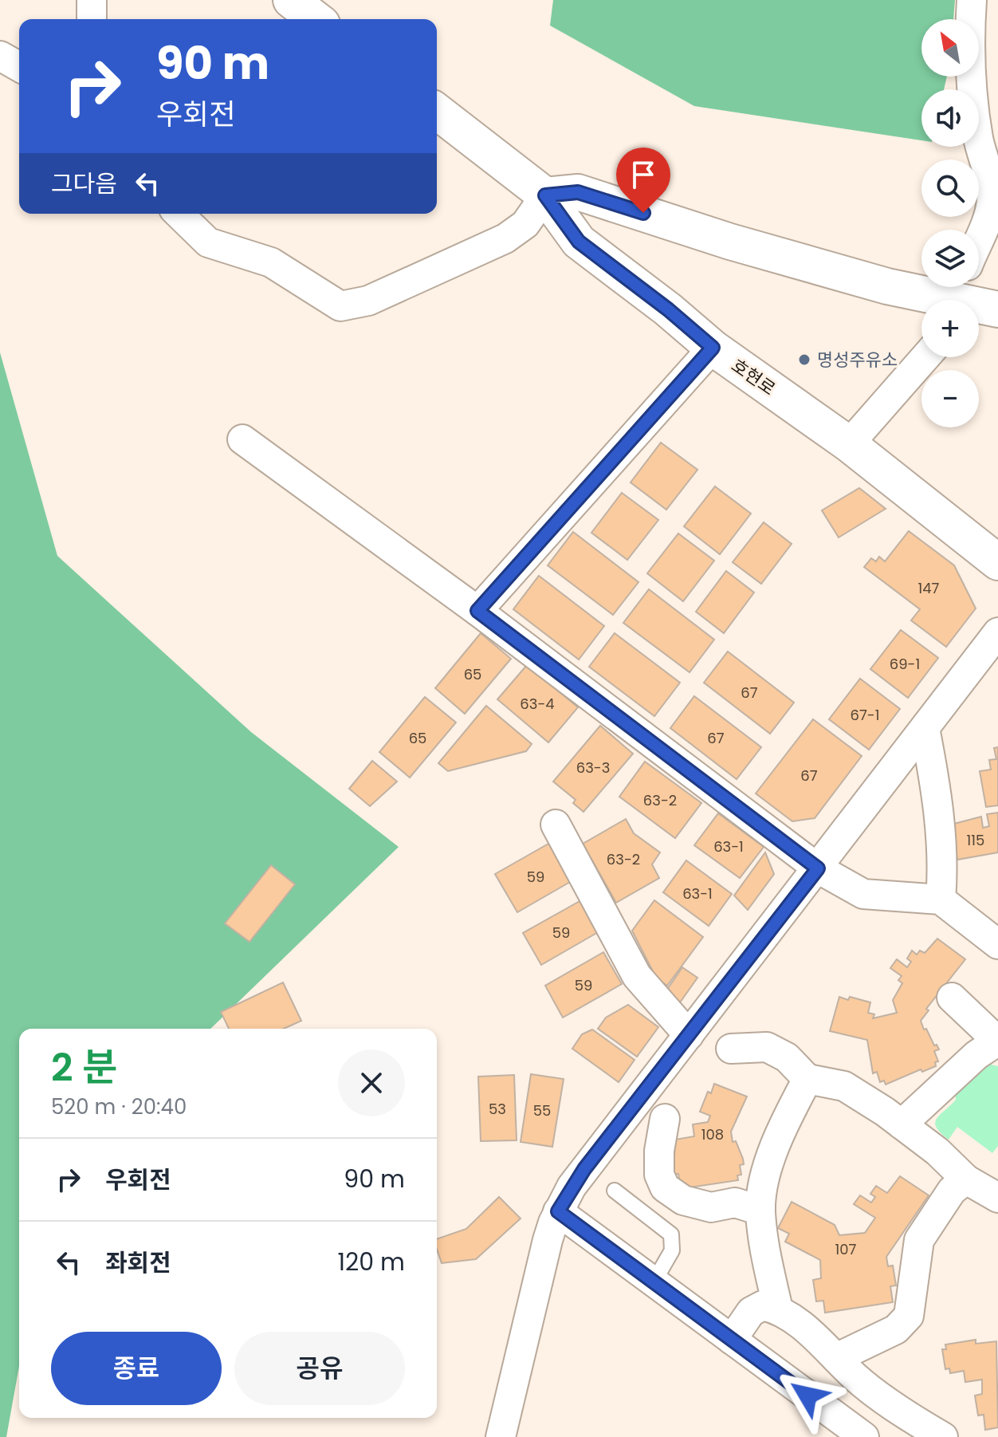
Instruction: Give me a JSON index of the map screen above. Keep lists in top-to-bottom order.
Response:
{
  "streets": {
    "main road": ["호현로"]
  },
  "places": ["명성주유소"],
  "house_numbers": [
    "147",
    "69-1",
    "65",
    "67",
    "63-4",
    "67-1",
    "65",
    "67",
    "63-3",
    "67",
    "63-2",
    "115",
    "63-1",
    "63-2",
    "59",
    "63-1",
    "59",
    "59",
    "53",
    "55",
    "108",
    "107"
  ],
  "north": "top left",
  "page": {
    "map_buttons": ["+", "−"],
    "turn": ["90 m", "우회전"],
    "then": "그다음",
    "heading": ["2 분", "520 m · 20:40"],
    "list": [
      {
        "name": "우회전",
        "value": "90 m"
      },
      {
        "name": "좌회전",
        "value": "120 m"
      }
    ],
    "buttons": ["종료", "공유"]
  }
}
